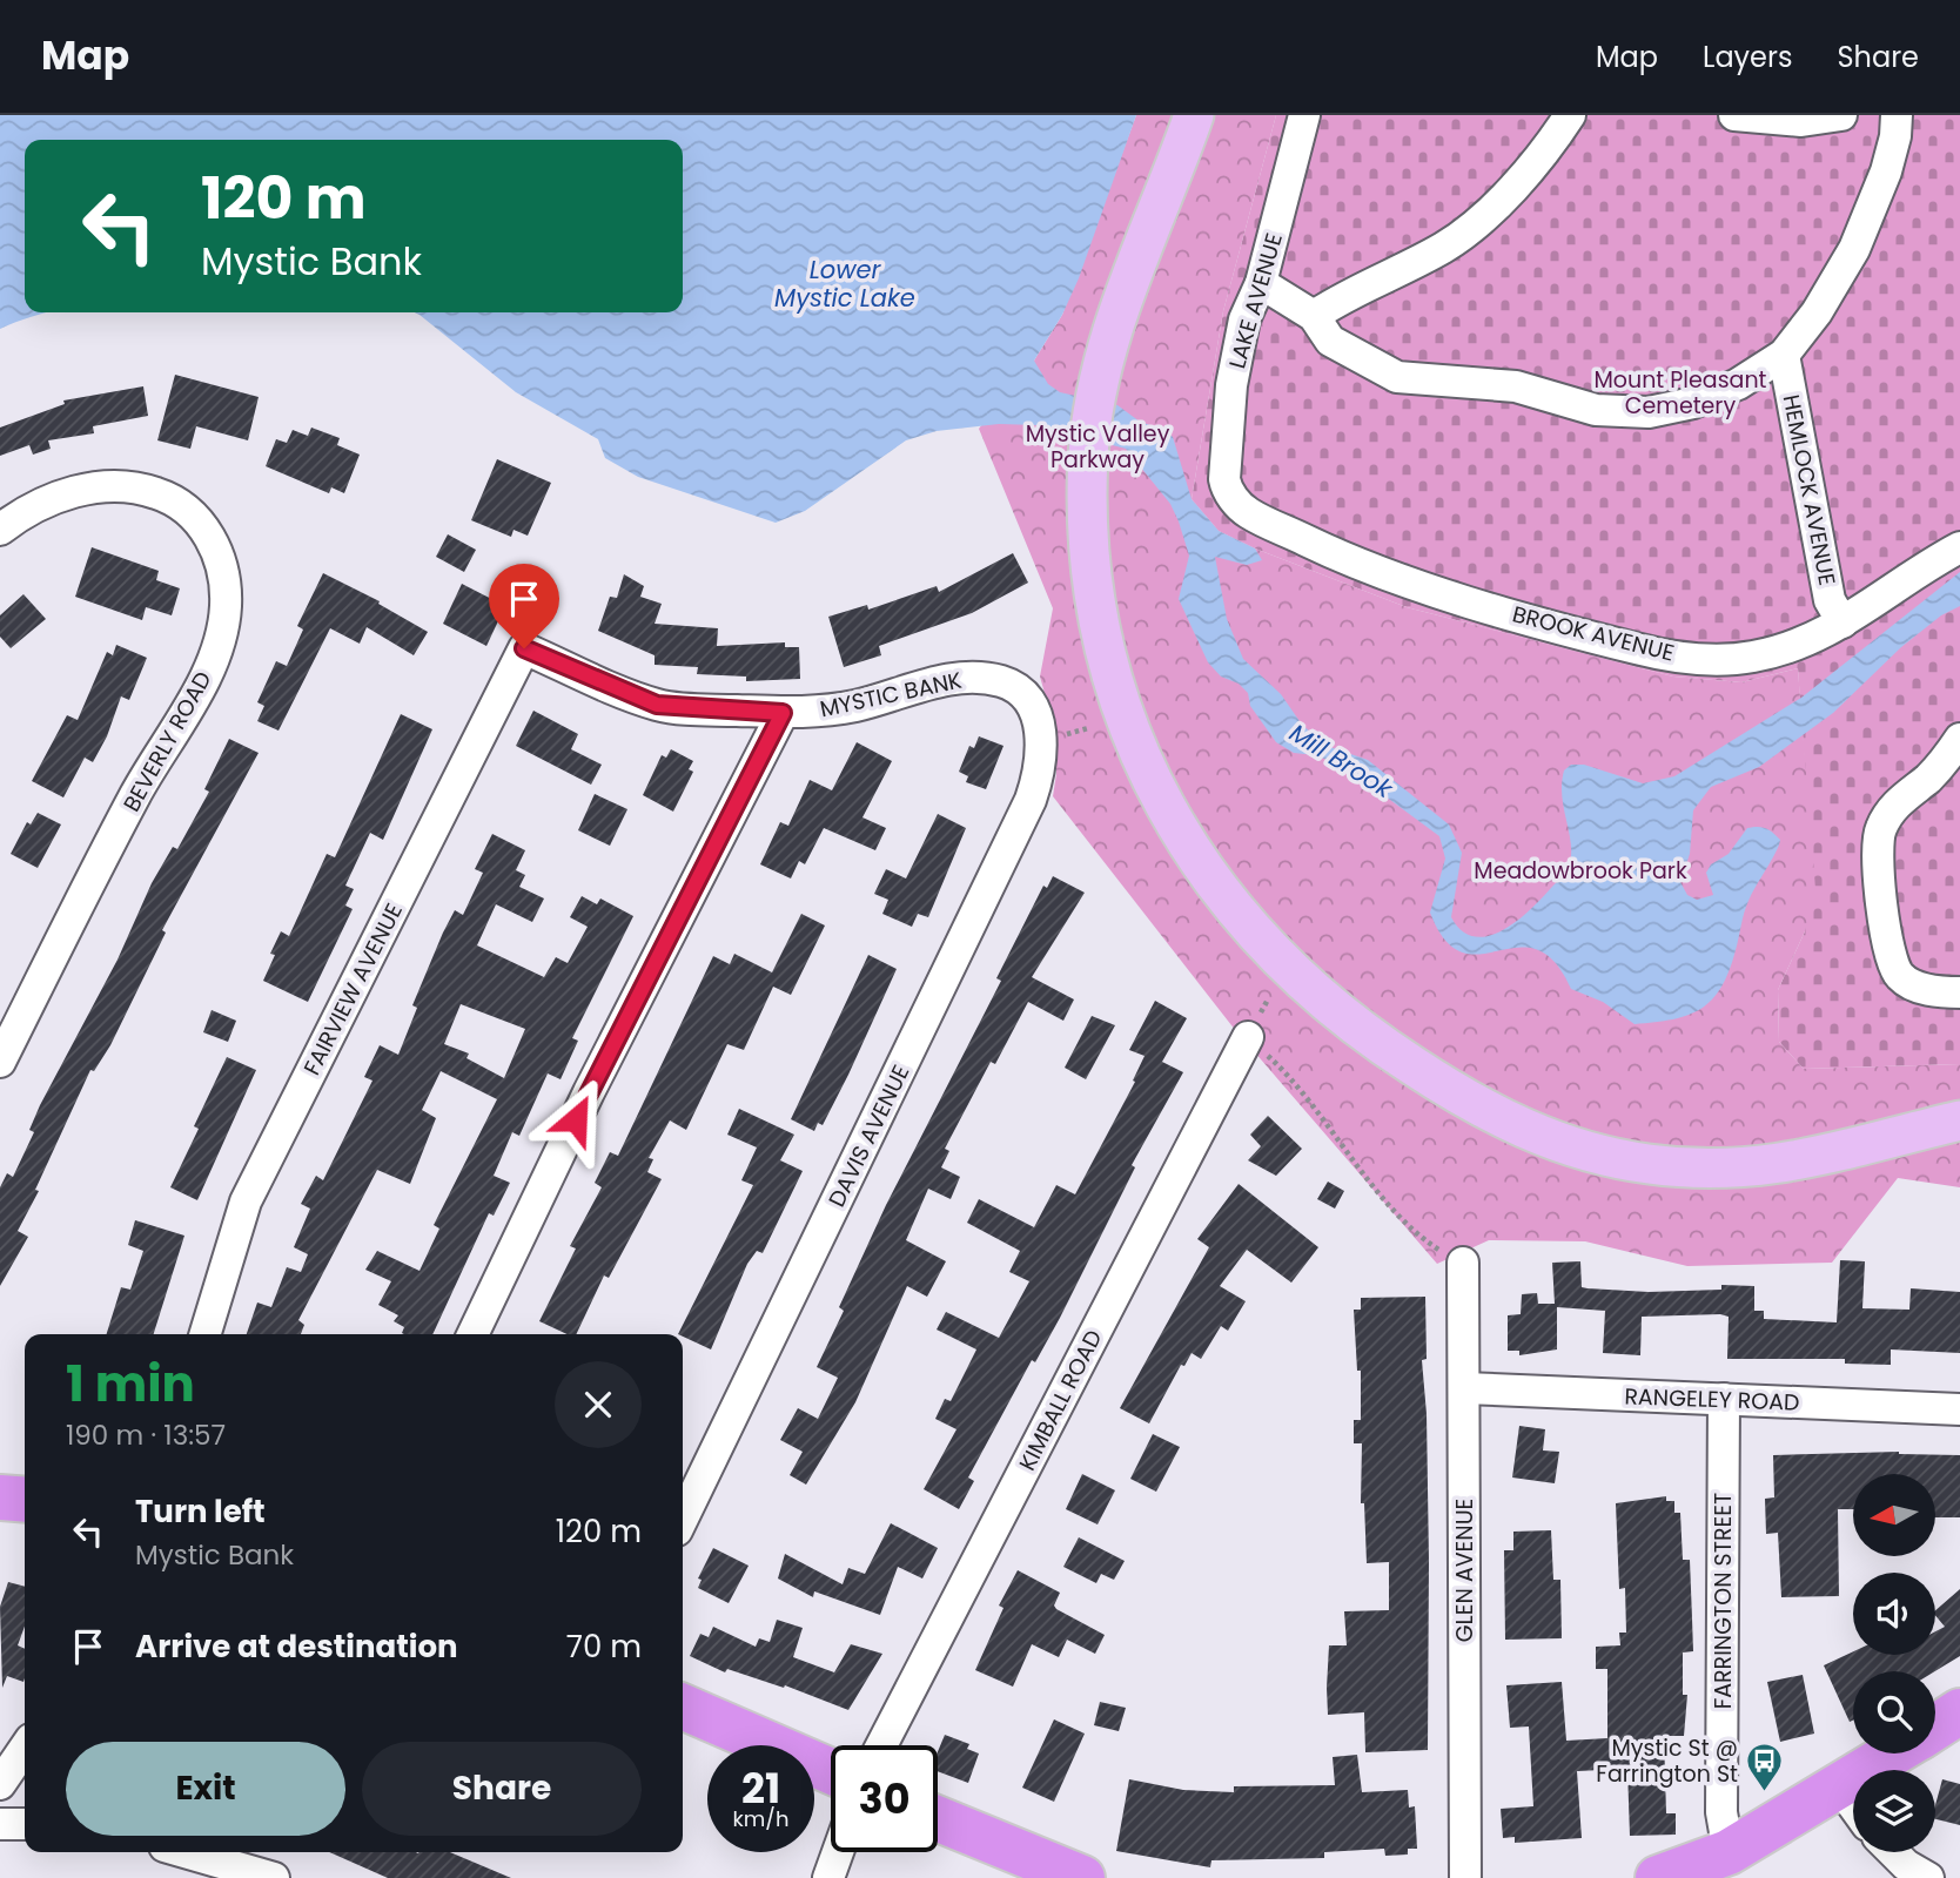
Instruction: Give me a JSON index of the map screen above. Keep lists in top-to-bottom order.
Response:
{
  "streets": {
    "street": [
      "LAKE AVENUE",
      "HEMLOCK AVENUE",
      "BROOK AVENUE",
      "MYSTIC BANK",
      "BEVERLY ROAD",
      "FAIRVIEW AVENUE",
      "DAVIS AVENUE",
      "RANGELEY ROAD",
      "KIMBALL ROAD",
      "GLEN AVENUE",
      "FARRINGTON STREET"
    ]
  },
  "crossings": [
    ["LAKE AVENUE", "BROOK AVENUE"],
    ["HEMLOCK AVENUE", "BROOK AVENUE"],
    ["MYSTIC BANK", "FAIRVIEW AVENUE"],
    ["MYSTIC BANK", "DAVIS AVENUE"],
    ["RANGELEY ROAD", "GLEN AVENUE"],
    ["RANGELEY ROAD", "FARRINGTON STREET"]
  ],
  "water": ["Lower Mystic Lake", "Mill Brook"],
  "parks": ["Mount Pleasant Cemetery", "Mystic Valley Parkway", "Meadowbrook Park"],
  "places": {
    "bus stop": ["Mystic St @ Farrington St"]
  },
  "north": "left",
  "page": {
    "header": "Map",
    "nav": ["Map", "Layers", "Share"],
    "turn": ["120 m", "Mystic Bank"],
    "heading": ["1 min", "190 m · 13:57"],
    "list": [
      {
        "name": "Turn left",
        "note": "Mystic Bank",
        "value": "120 m"
      },
      {
        "name": "Arrive at destination",
        "value": "70 m"
      }
    ],
    "buttons": ["Exit", "Share"],
    "speed": "21 km/h",
    "limit": "30"
  }
}
